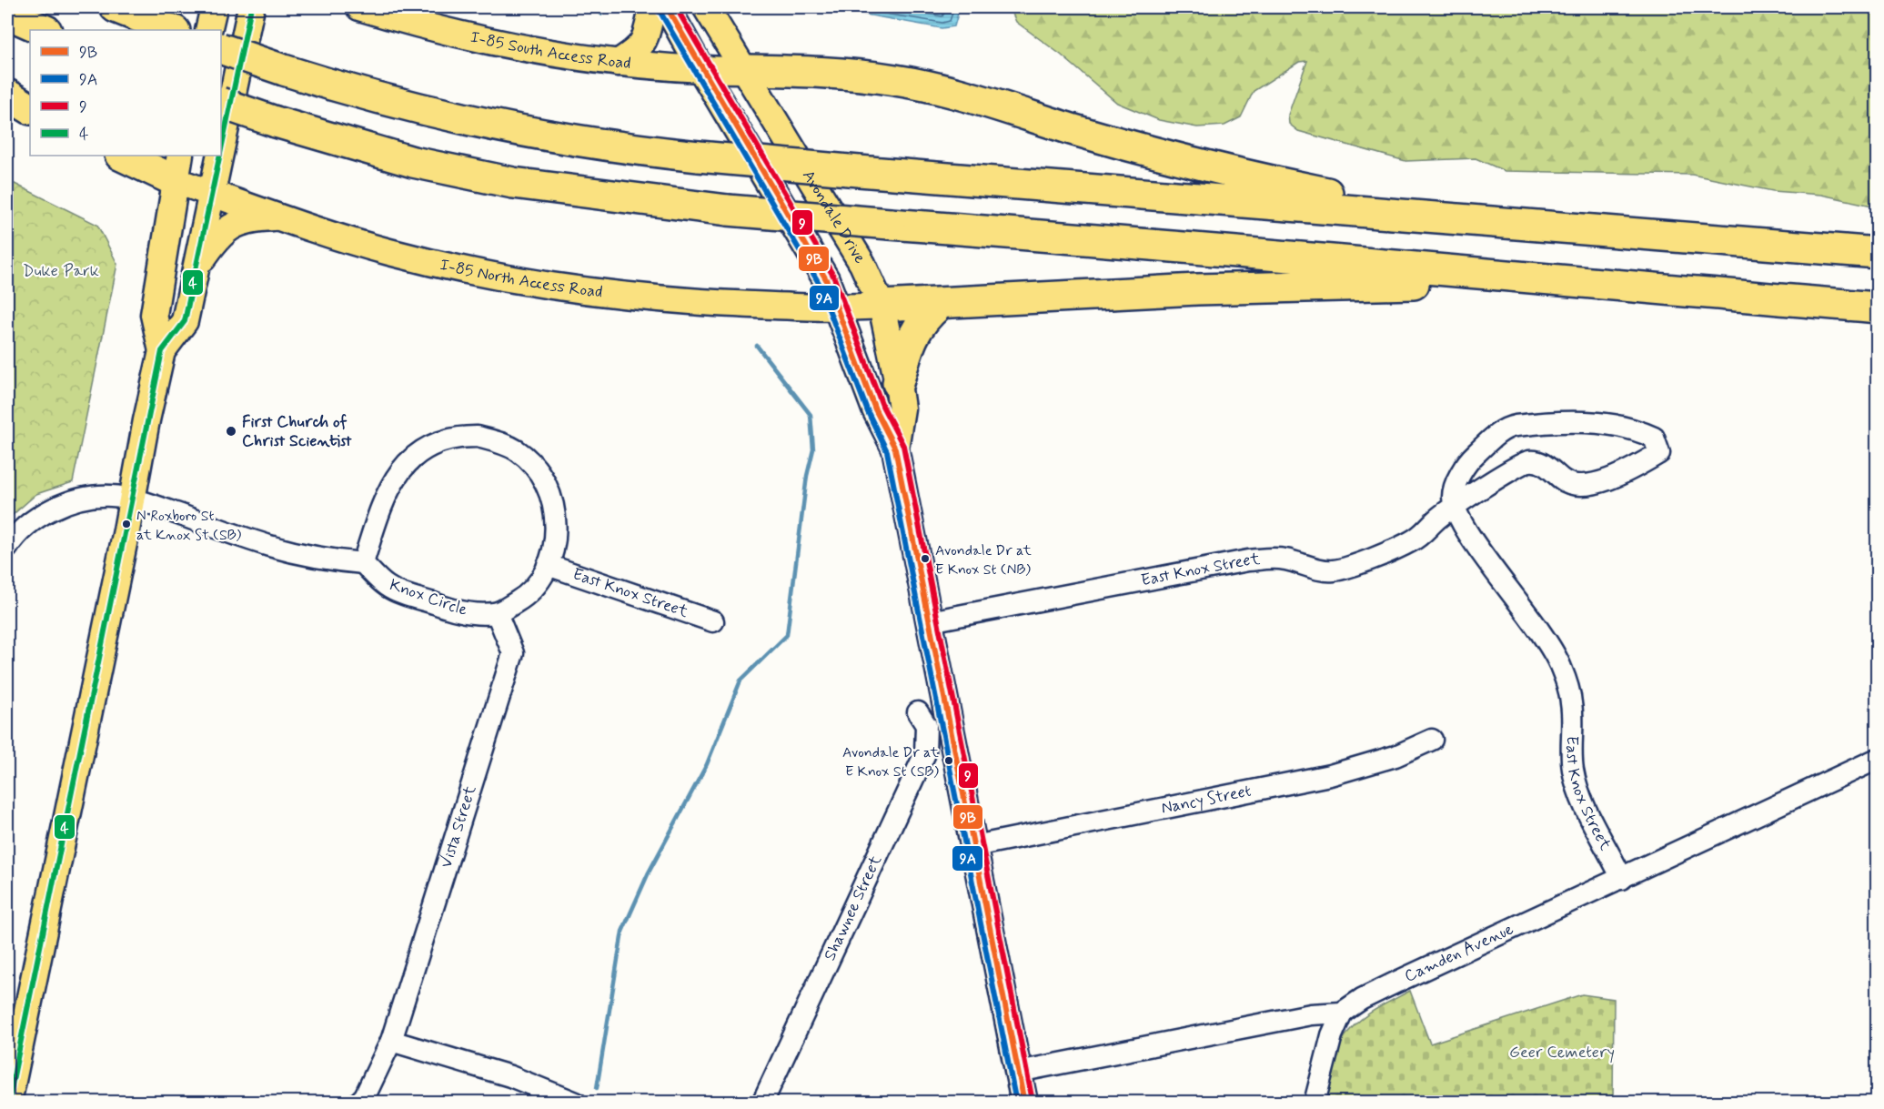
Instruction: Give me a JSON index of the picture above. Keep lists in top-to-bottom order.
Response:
{
  "streets": {
    "main road": ["I-85 South Access Road", "Avondale Drive", "I-85 North Access Road"],
    "street": [
      "East Knox Street",
      "Knox Circle",
      "Nancy Street",
      "Vista Street",
      "Shawnee Street",
      "Camden Avenue"
    ]
  },
  "crossings": [
    ["I-85 South Access Road", "Avondale Drive"],
    ["Avondale Drive", "I-85 North Access Road"],
    ["Avondale Drive", "East Knox Street"],
    ["Avondale Drive", "Nancy Street"],
    ["Avondale Drive", "Camden Avenue"],
    ["East Knox Street", "Knox Circle"],
    ["East Knox Street", "Vista Street"],
    ["East Knox Street", "Camden Avenue"],
    ["Knox Circle", "Vista Street"]
  ],
  "parks": ["Duke Park", "Geer Cemetery"],
  "places": [
    "First Church of Christ Scientist",
    "N Roxboro St at Knox St (SB)",
    "Avondale Dr at E Knox St (NB)",
    "Avondale Dr at E Knox St (SB)"
  ],
  "lines": [
    "transit line 9B",
    "transit line 9",
    "transit line 4",
    "transit line 9A"
  ],
  "legend": [
    "9B",
    "9A",
    "9",
    "4"
  ]
}
